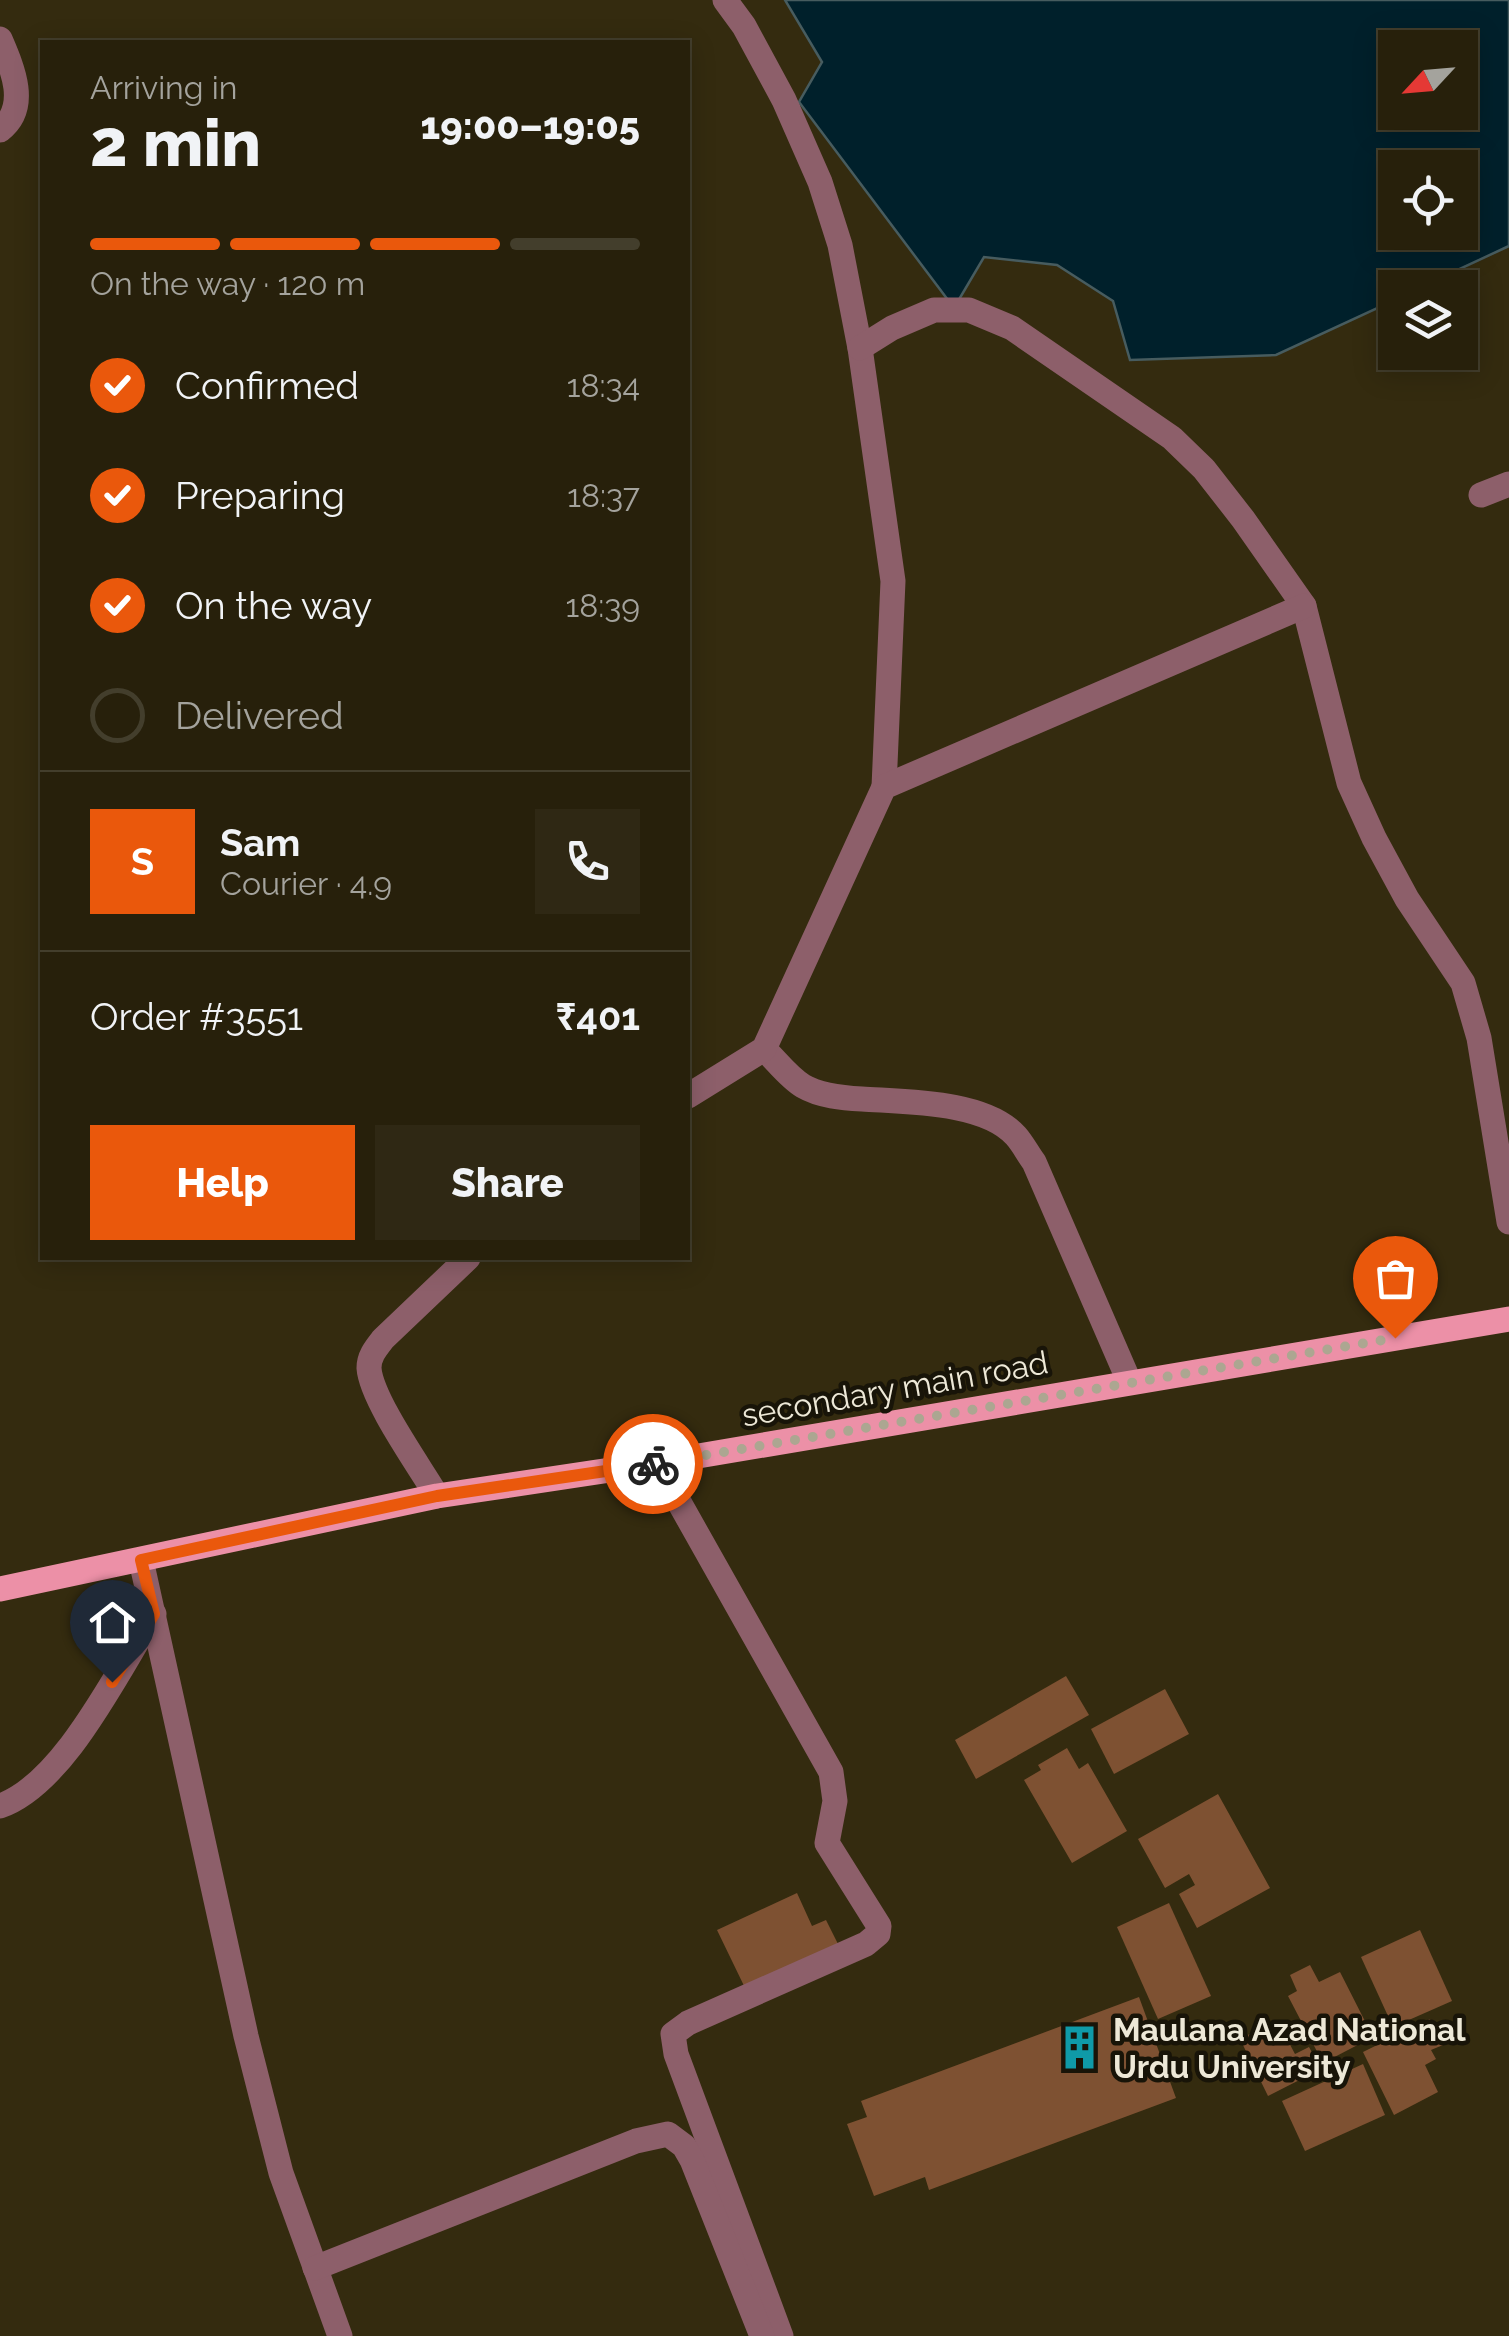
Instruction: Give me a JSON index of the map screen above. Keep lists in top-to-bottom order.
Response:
{
  "streets": {
    "main road": ["secondary main road"]
  },
  "places": {
    "building": ["Maulana Azad National Urdu University"]
  },
  "north": "bottom left",
  "page": {
    "heading": ["2 min", "Arriving in", "19:00–19:05"],
    "panel": [
      "Sam",
      "Courier · 4.9",
      "Order #3551",
      "₹401"
    ],
    "bar": "On the way · 120 m",
    "list": [
      ["Confirmed", "18:34"],
      ["Preparing", "18:37"],
      ["On the way", "18:39"],
      "Delivered"
    ],
    "round": "S",
    "buttons": ["Help", "Share"]
  }
}
